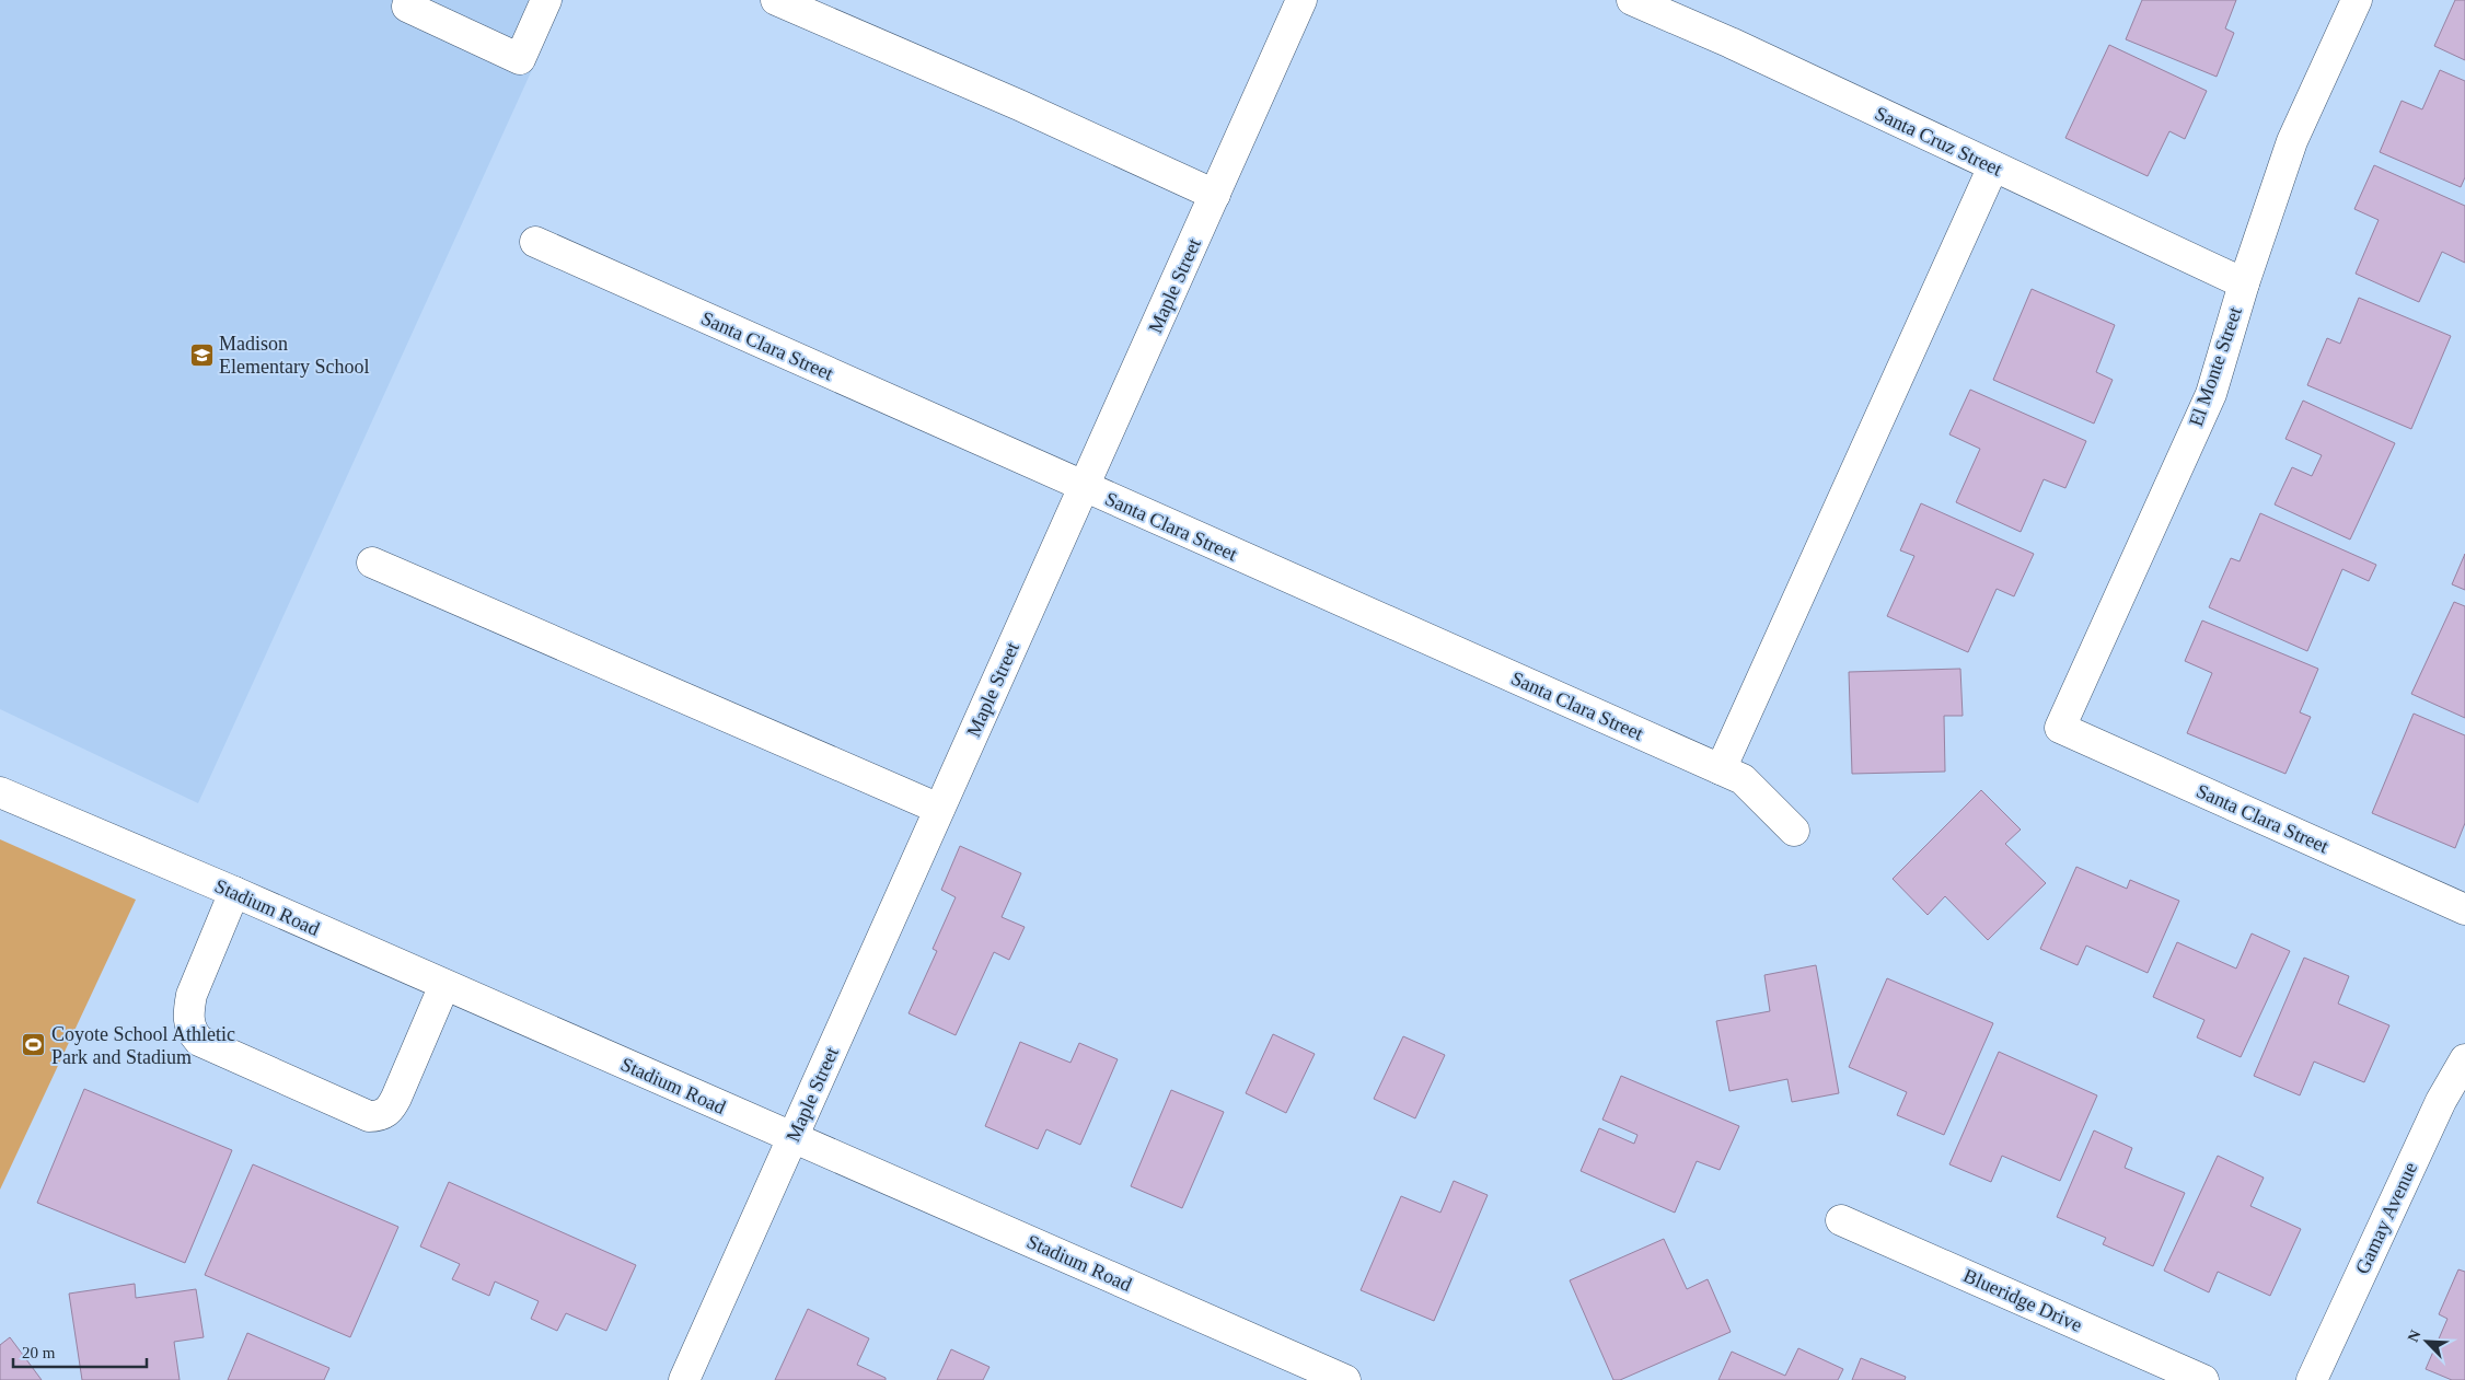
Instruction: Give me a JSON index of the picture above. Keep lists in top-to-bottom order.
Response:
{
  "streets": {
    "street": [
      "Santa Cruz Street",
      "Maple Street",
      "Santa Clara Street",
      "El Monte Street",
      "Stadium Road",
      "Gamay Avenue",
      "Blueridge Drive"
    ]
  },
  "crossings": [
    ["Santa Cruz Street", "El Monte Street"],
    ["Maple Street", "Santa Clara Street"],
    ["Maple Street", "Stadium Road"],
    ["Santa Clara Street", "El Monte Street"]
  ],
  "places": {
    "school or university": ["Madison Elementary School"],
    "sports": ["Coyote School Athletic Park and Stadium"]
  },
  "scale_bar": "20 m",
  "north": "top left"
}
